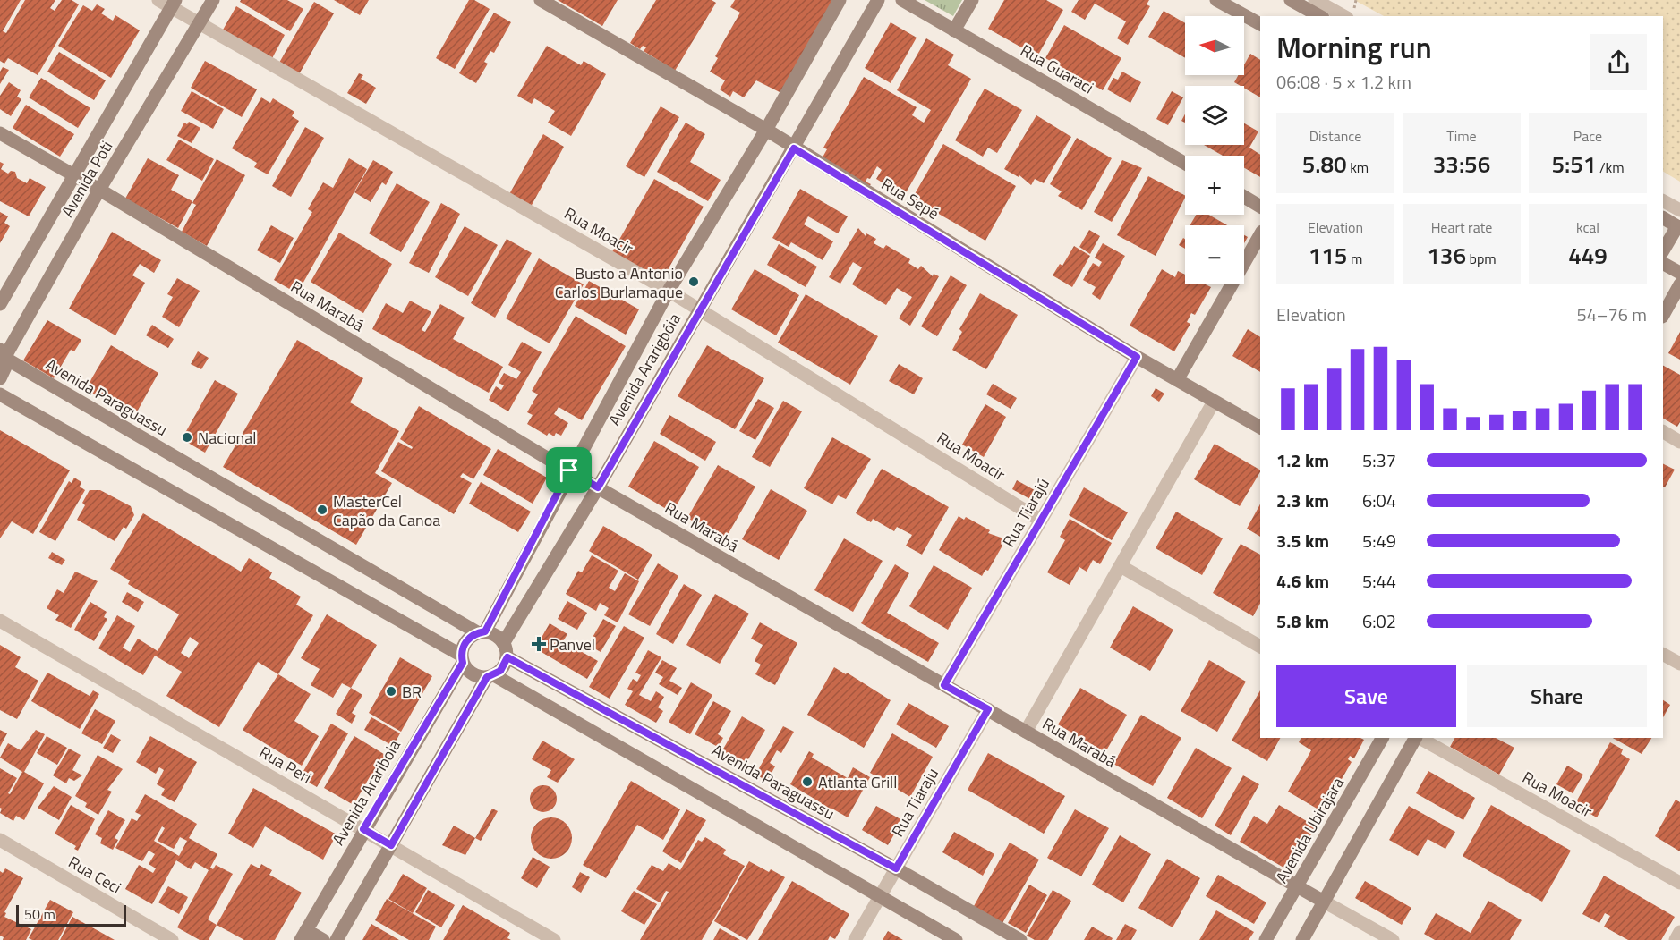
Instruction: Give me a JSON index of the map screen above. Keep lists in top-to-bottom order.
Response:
{
  "streets": {
    "street": [
      "Rua Guaraci",
      "Avenida Poti",
      "Rua Sepé",
      "Rua Moacir",
      "Rua Marabá",
      "Avenida Ararigbóia",
      "Avenida Paraguassu",
      "Rua Tiarajú",
      "Rua Peri",
      "Avenida Arariboia",
      "Rua Tiaraju",
      "Avenida Ubirajara",
      "Rua Ceci"
    ]
  },
  "crossings": [
    ["Avenida Poti", "Rua Moacir"],
    ["Avenida Poti", "Rua Marabá"],
    ["Avenida Poti", "Avenida Paraguassu"],
    ["Rua Sepé", "Avenida Ararigbóia"],
    ["Rua Sepé", "Rua Tiarajú"],
    ["Rua Moacir", "Avenida Ararigbóia"],
    ["Rua Moacir", "Rua Tiarajú"],
    ["Rua Marabá", "Avenida Ararigbóia"],
    ["Rua Marabá", "Rua Tiarajú"],
    ["Rua Marabá", "Rua Tiaraju"],
    ["Rua Marabá", "Avenida Ubirajara"],
    ["Avenida Ararigbóia", "Avenida Paraguassu"],
    ["Avenida Ararigbóia", "Avenida Arariboia"],
    ["Avenida Paraguassu", "Avenida Arariboia"],
    ["Avenida Paraguassu", "Rua Tiaraju"],
    ["Rua Peri", "Avenida Arariboia"]
  ],
  "places": {
    "other": [
      "Busto a Antonio Carlos Burlamaque",
      "Nacional",
      "MasterCel Capão da Canoa",
      "BR",
      "Atlanta Grill"
    ],
    "health": ["Panvel"]
  },
  "scale_bar": "50 m",
  "north": "left",
  "page": {
    "map_buttons": ["+", "−"],
    "heading": ["Morning run", "06:08 · 5 × 1.2 km"],
    "stats": [
      ["Distance", "5.80 km"],
      ["Time", "33:56"],
      ["Pace", "5:51 /km"],
      ["Elevation", "115 m"],
      ["Heart rate", "136 bpm"],
      ["kcal", "449"]
    ],
    "chart": ["Elevation", "54–76 m"],
    "list": [
      {
        "name": "1.2 km",
        "note": "5:37"
      },
      {
        "name": "2.3 km",
        "note": "6:04"
      },
      {
        "name": "3.5 km",
        "note": "5:49"
      },
      {
        "name": "4.6 km",
        "note": "5:44"
      },
      {
        "name": "5.8 km",
        "note": "6:02"
      }
    ],
    "buttons": ["Save", "Share"],
    "scale": "50 m"
  }
}
